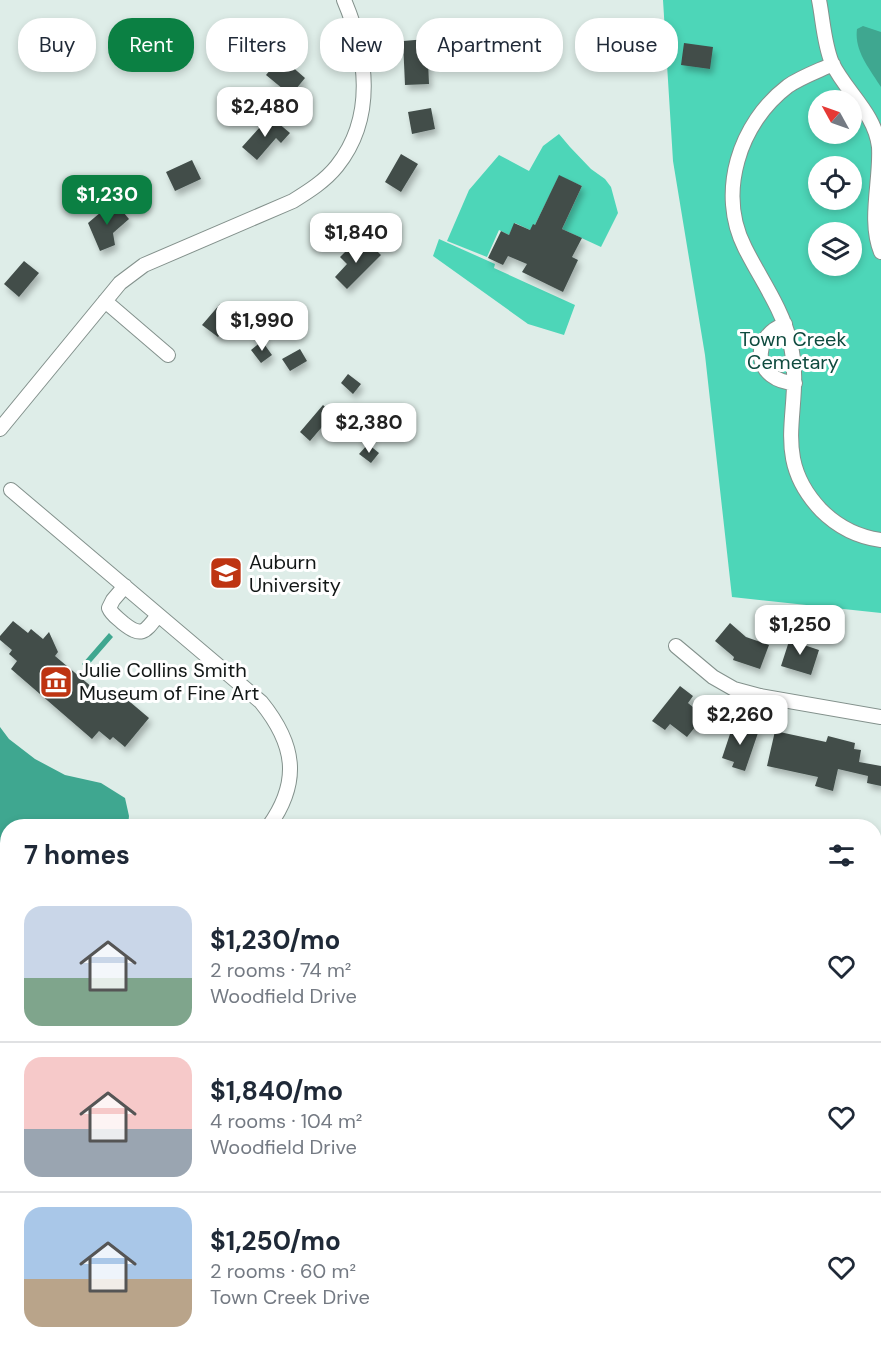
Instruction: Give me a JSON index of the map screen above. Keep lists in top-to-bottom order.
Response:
{
  "parks": ["Town Creek Cemetary"],
  "places": {
    "school or university": ["Auburn University"],
    "museum": ["Julie Collins Smith Museum of Fine Art"]
  },
  "north": "top left",
  "page": {
    "chip": [
      "Buy",
      "Rent",
      "Filters",
      "New",
      "Apartment",
      "House"
    ],
    "price": [
      "$2,480",
      "$1,230",
      "$1,840",
      "$1,990",
      "$2,380",
      "$1,250",
      "$2,260"
    ],
    "heading": "7 homes",
    "list": [
      {
        "name": "$1,230/mo",
        "note": "2 rooms · 74 m² · Woodfield Drive"
      },
      {
        "name": "$1,840/mo",
        "note": "4 rooms · 104 m² · Woodfield Drive"
      },
      {
        "name": "$1,250/mo",
        "note": "2 rooms · 60 m² · Town Creek Drive"
      }
    ]
  }
}
